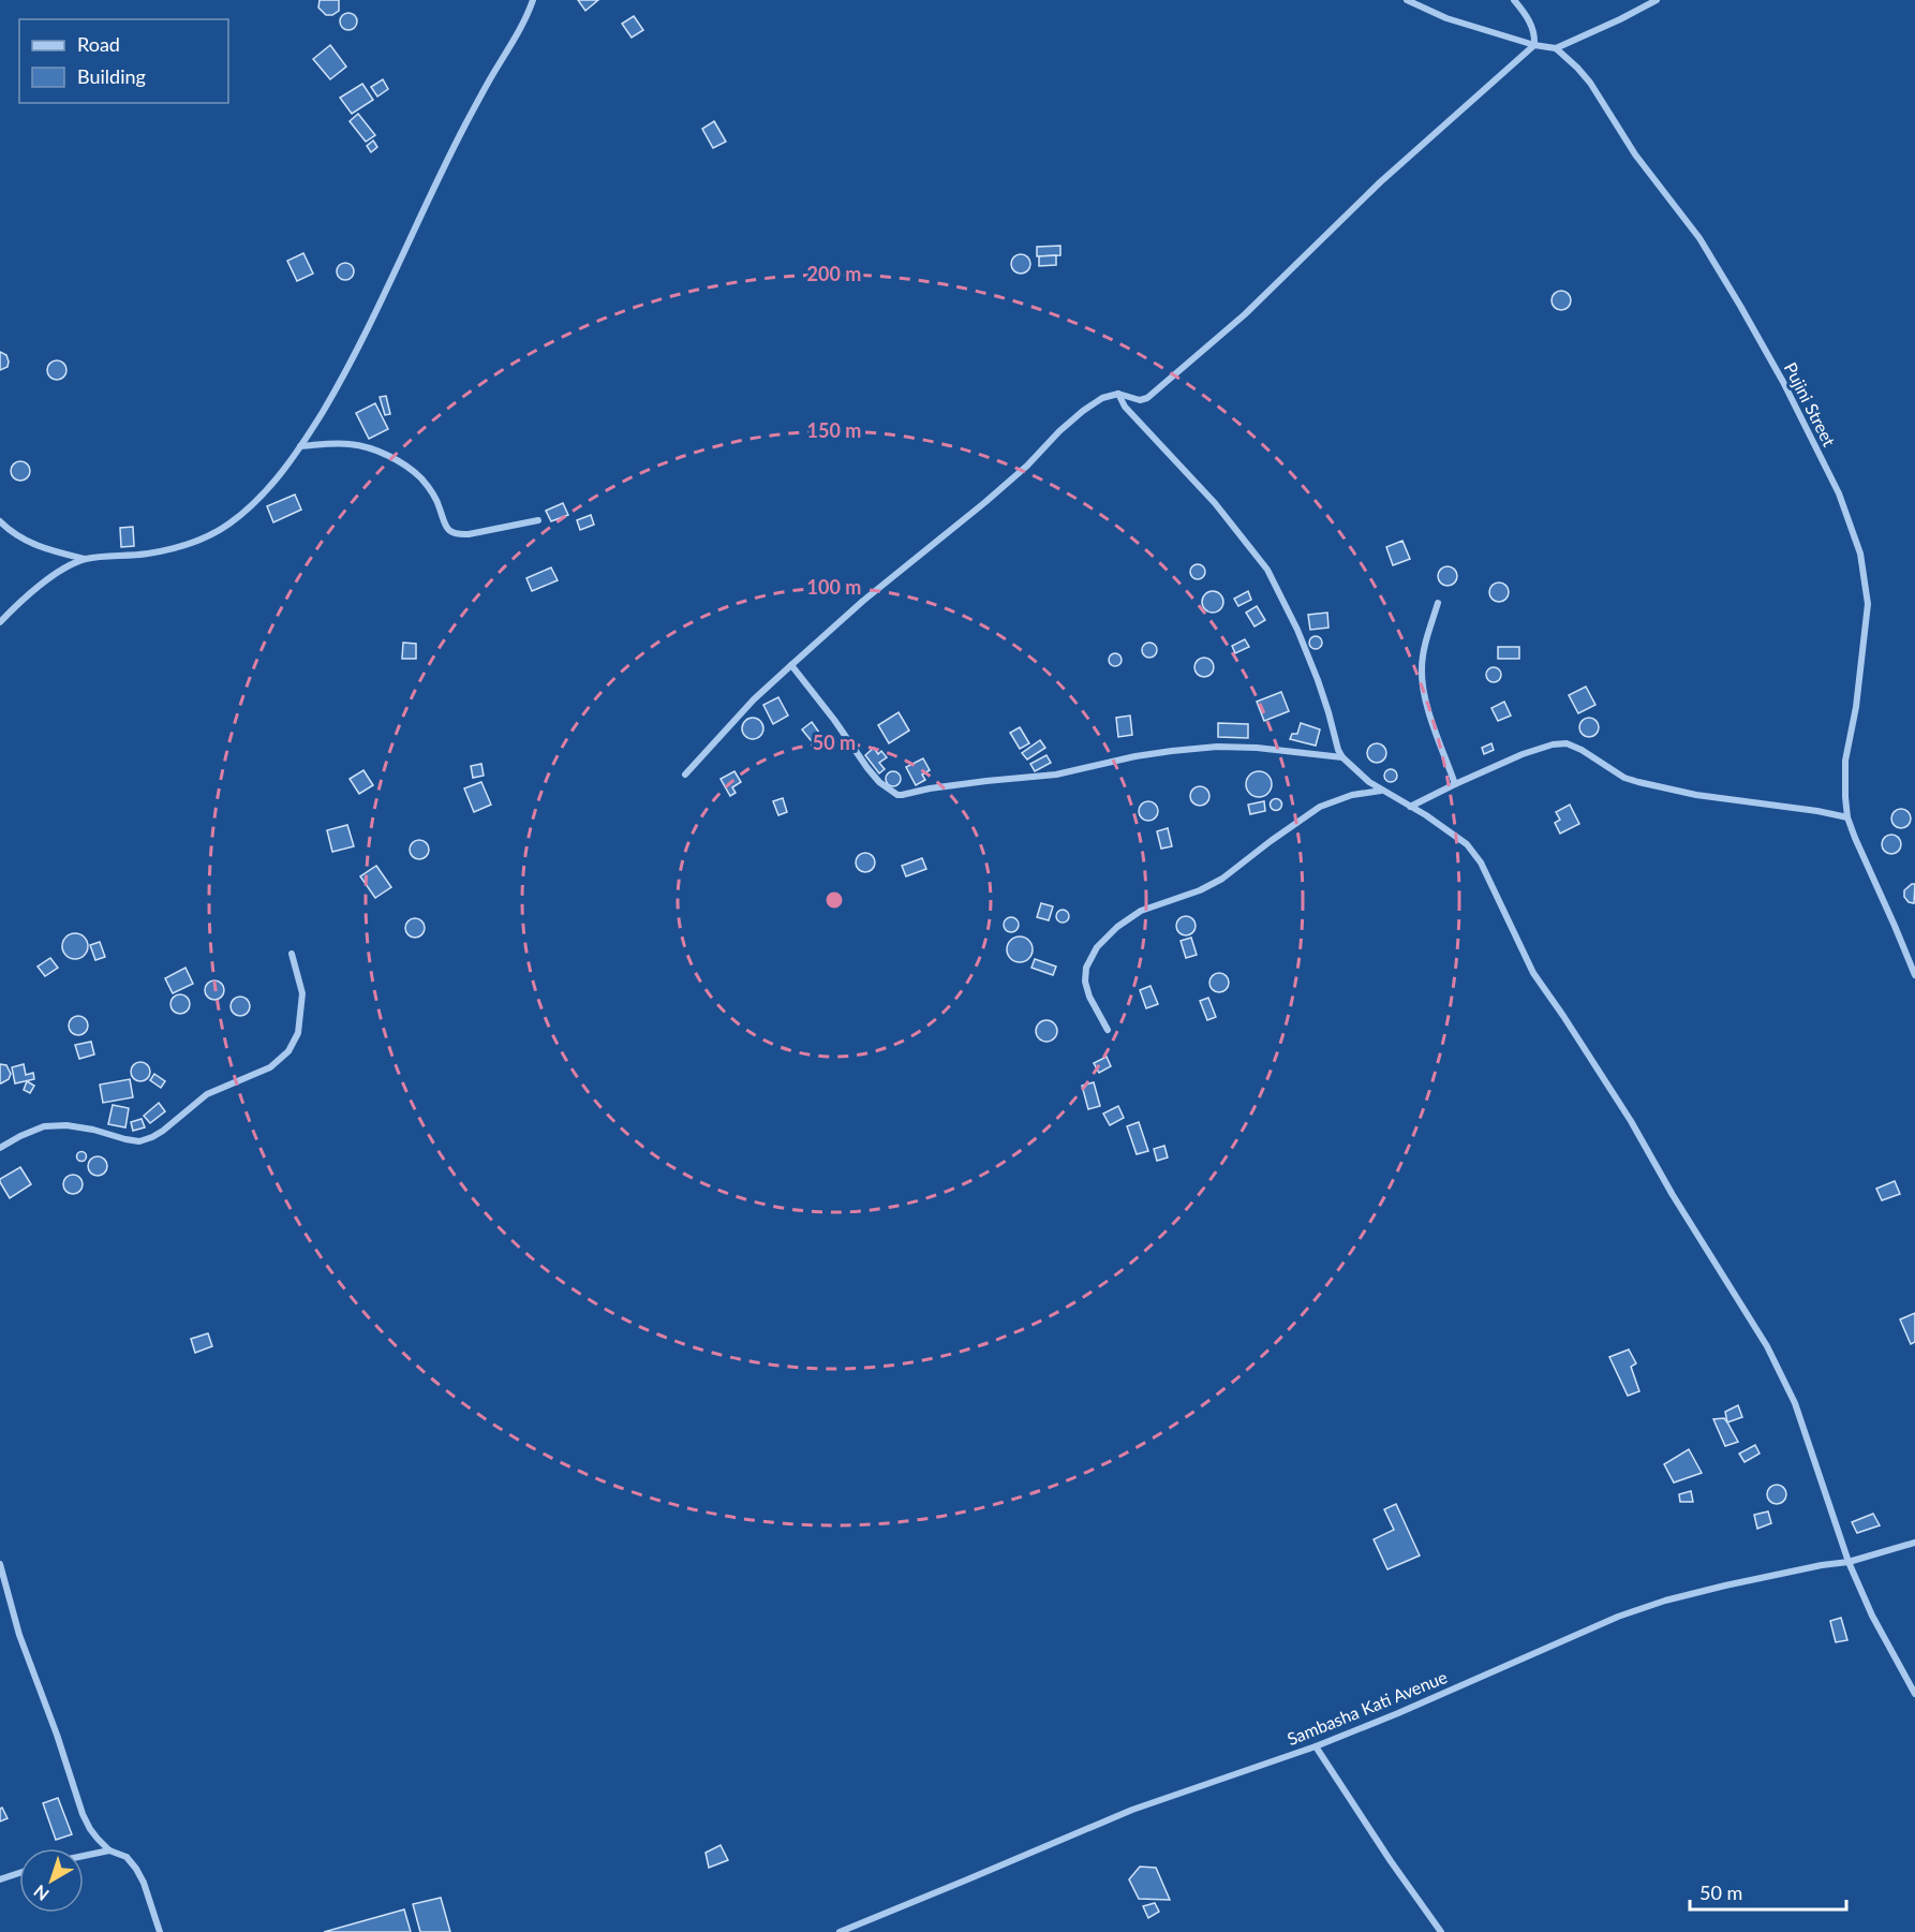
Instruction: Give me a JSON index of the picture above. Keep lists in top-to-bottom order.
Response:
{
  "streets": {
    "street": ["Pujini Street", "Sambasha Kati Avenue"]
  },
  "legend": ["Road", "Building"],
  "scale_bar": "50 m",
  "north": "bottom left",
  "rings": [
    "200 m",
    "150 m",
    "100 m",
    "50 m"
  ]
}
